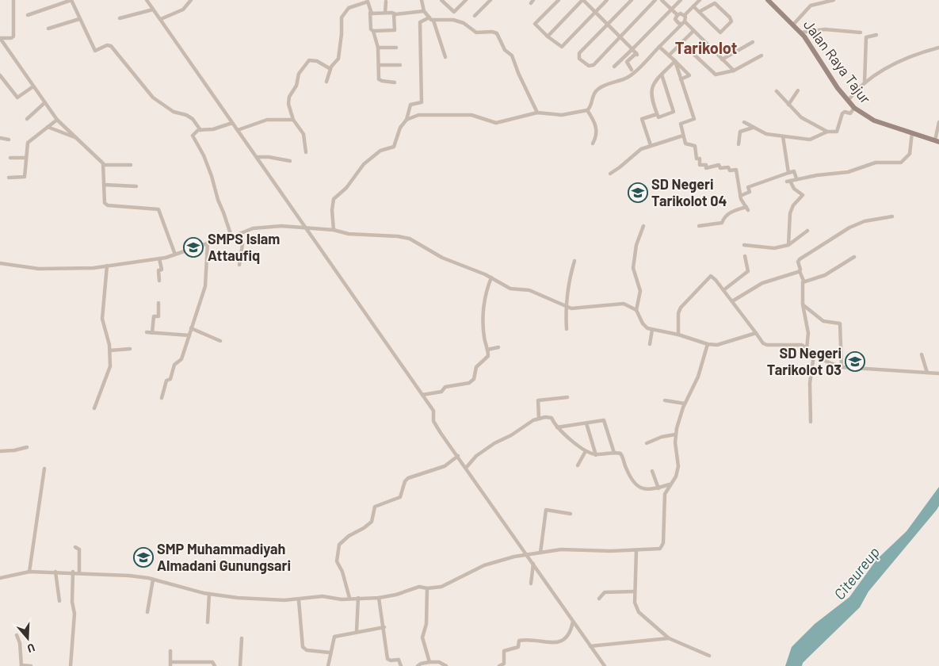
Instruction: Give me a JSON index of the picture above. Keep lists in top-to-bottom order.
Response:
{
  "streets": {
    "main road": ["Jalan Raya Tajur"]
  },
  "districts": ["Tarikolot"],
  "water": ["Citeureup"],
  "places": {
    "school or university": [
      "SD Negeri Tarikolot 04",
      "SMPS Islam Attaufiq",
      "SD Negeri Tarikolot 03",
      "SMP Muhammadiyah Almadani Gunungsari"
    ]
  },
  "north": "bottom"
}
